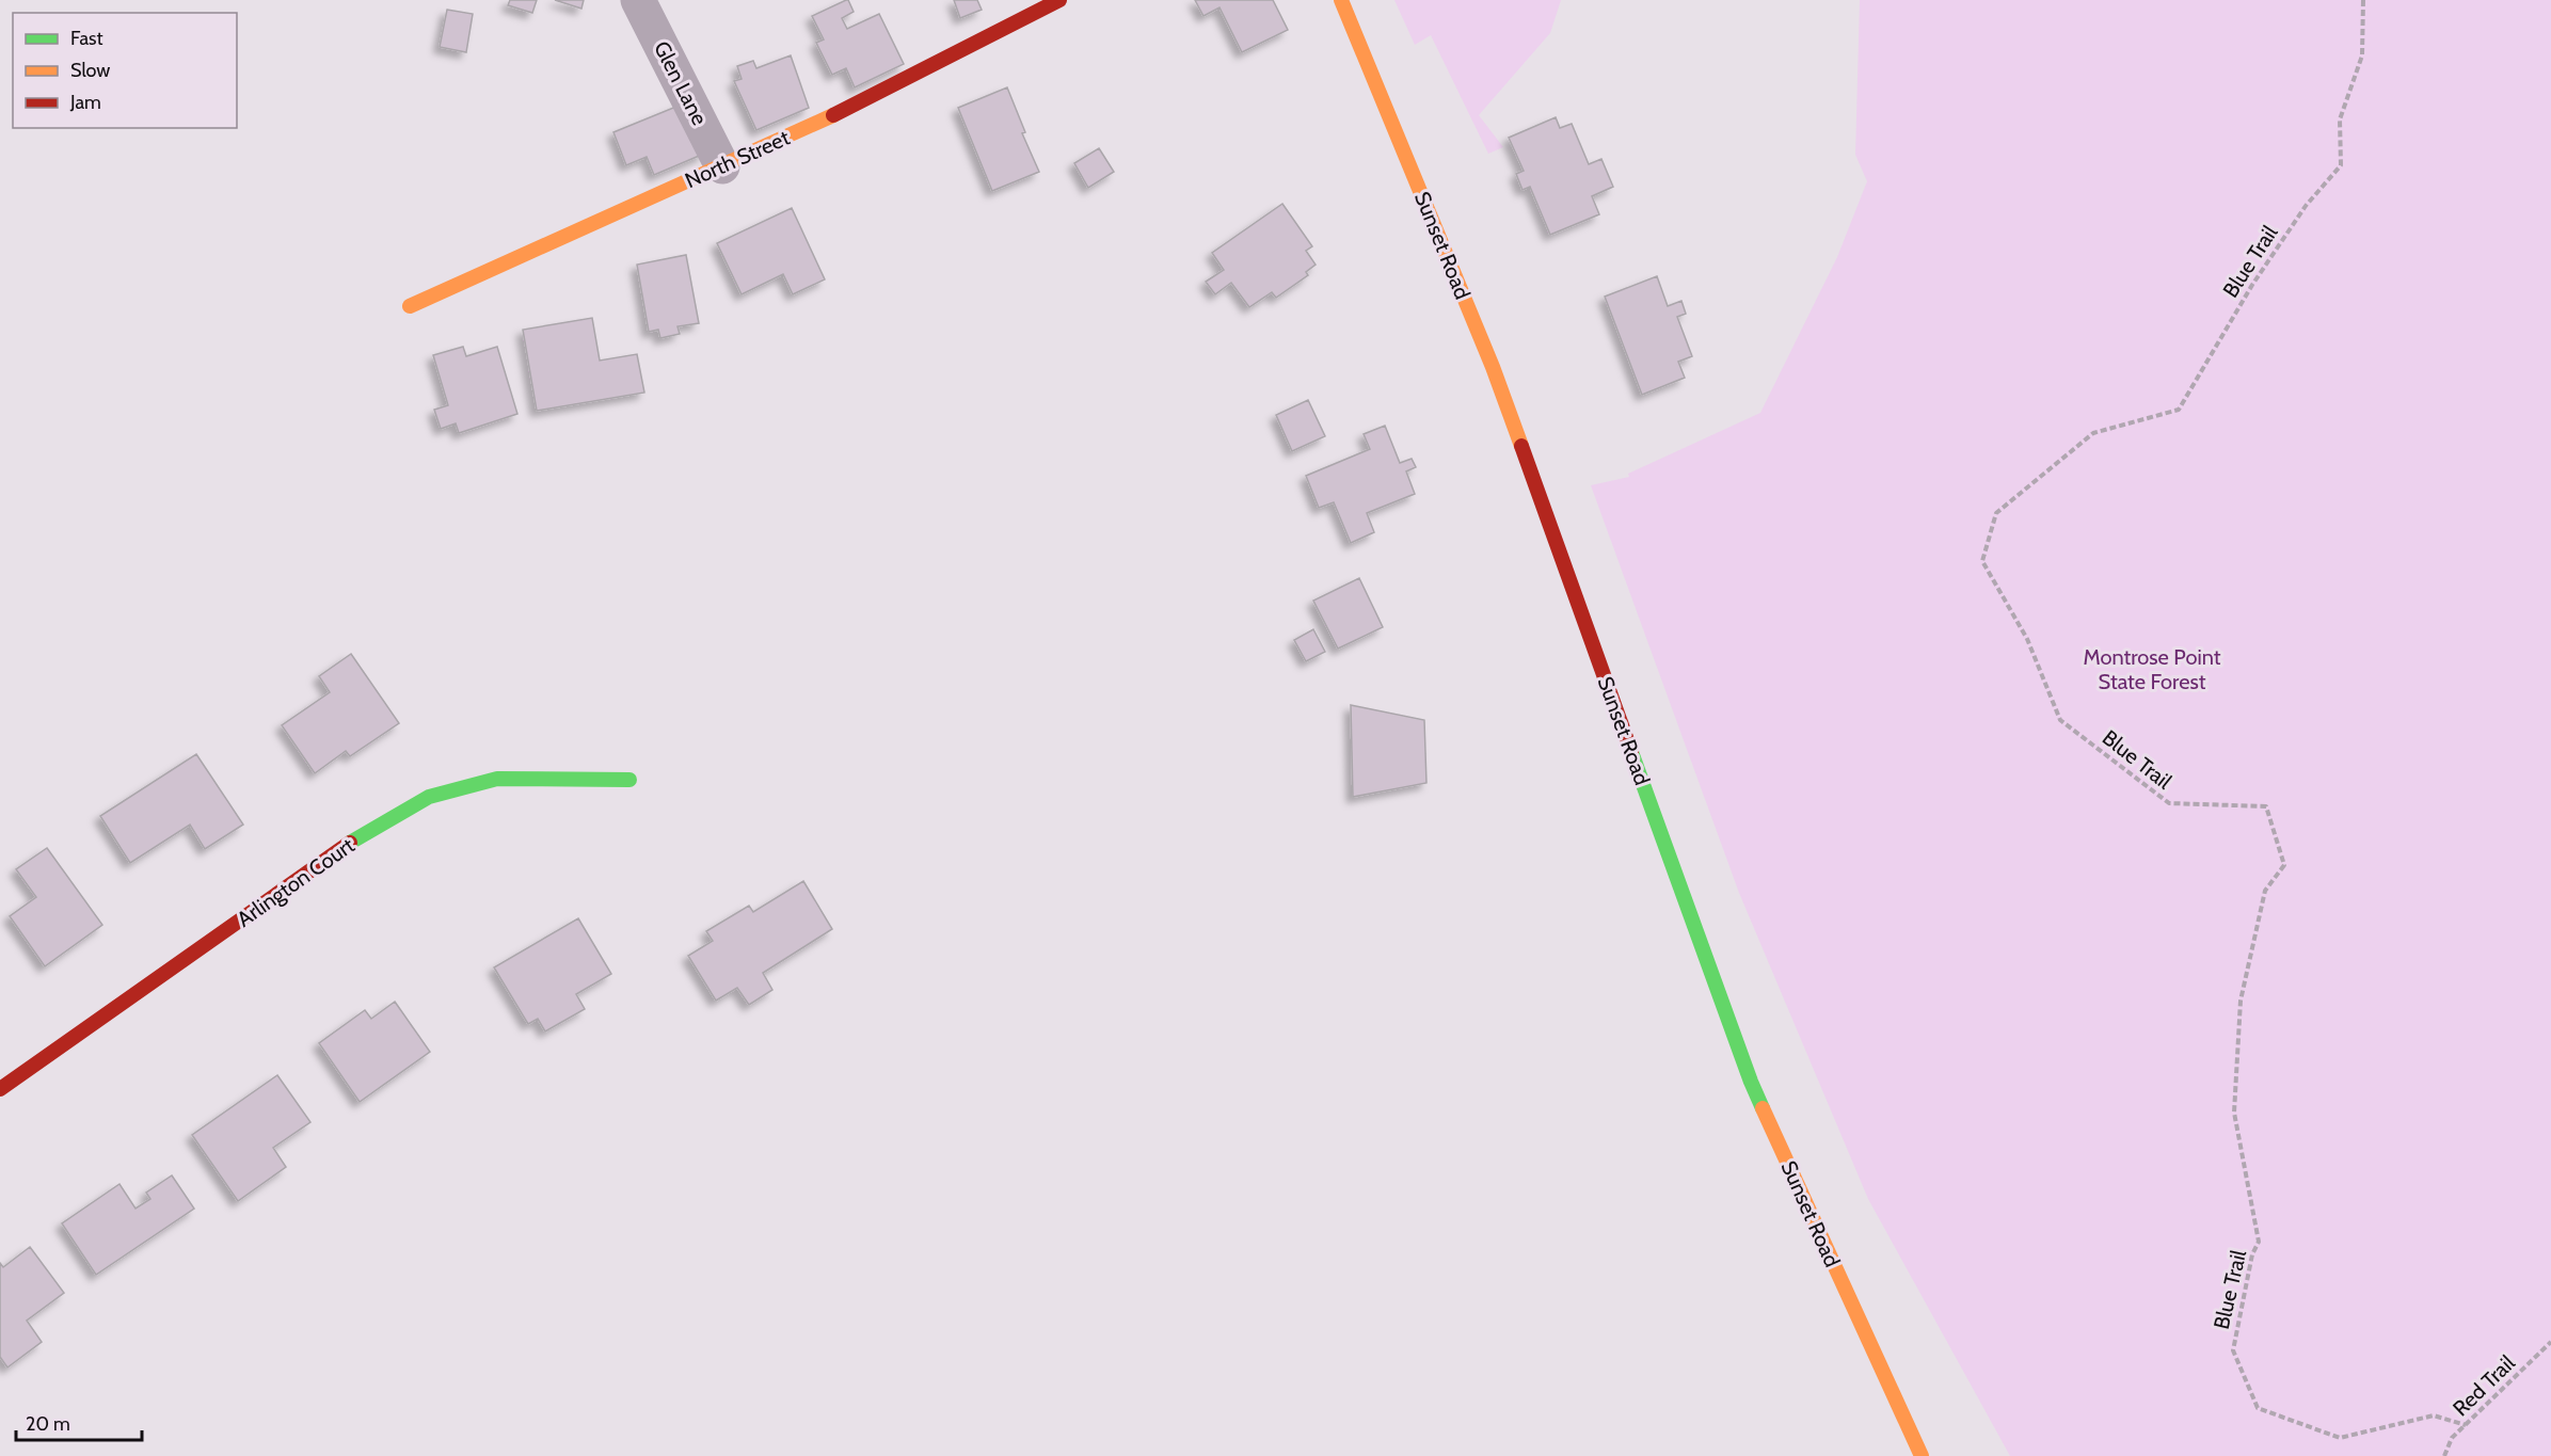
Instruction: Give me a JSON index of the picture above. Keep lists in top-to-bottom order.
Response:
{
  "streets": {
    "street": [
      "Glen Lane",
      "North Street",
      "Sunset Road",
      "Arlington Court"
    ],
    "path": ["Blue Trail", "Red Trail"]
  },
  "crossings": [
    ["Glen Lane", "North Street"],
    ["Blue Trail", "Red Trail"]
  ],
  "parks": ["Montrose Point State Forest"],
  "legend": ["Fast", "Slow", "Jam"],
  "scale_bar": "20 m"
}
